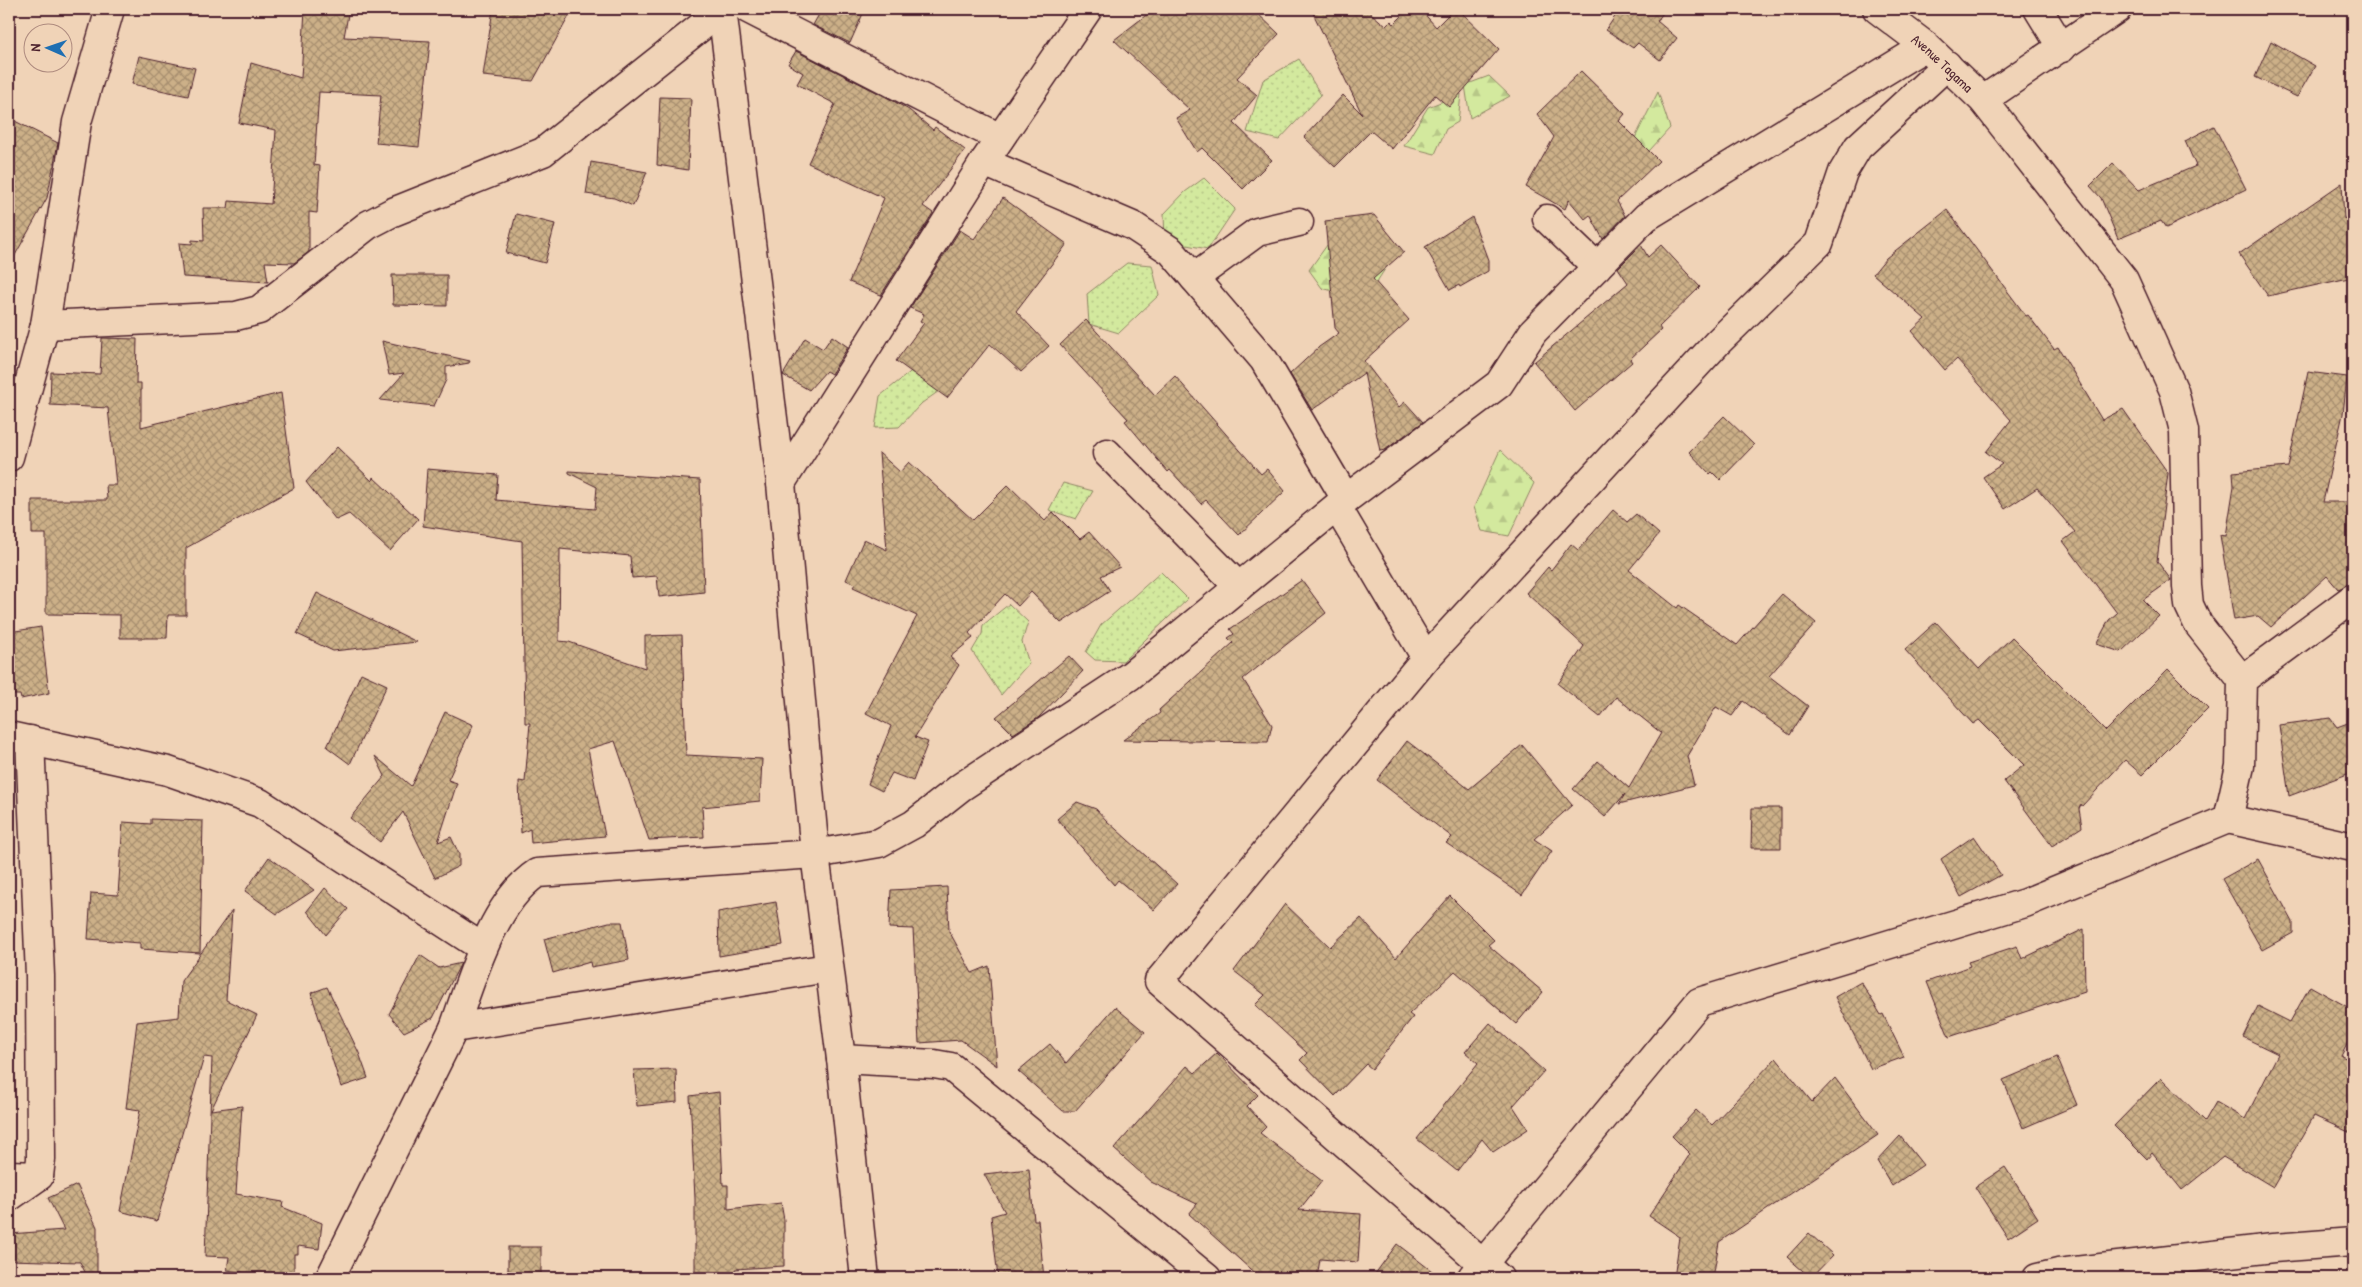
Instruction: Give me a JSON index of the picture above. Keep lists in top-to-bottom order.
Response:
{
  "streets": {
    "street": ["Avenue Tagama"]
  },
  "north": "left"
}
